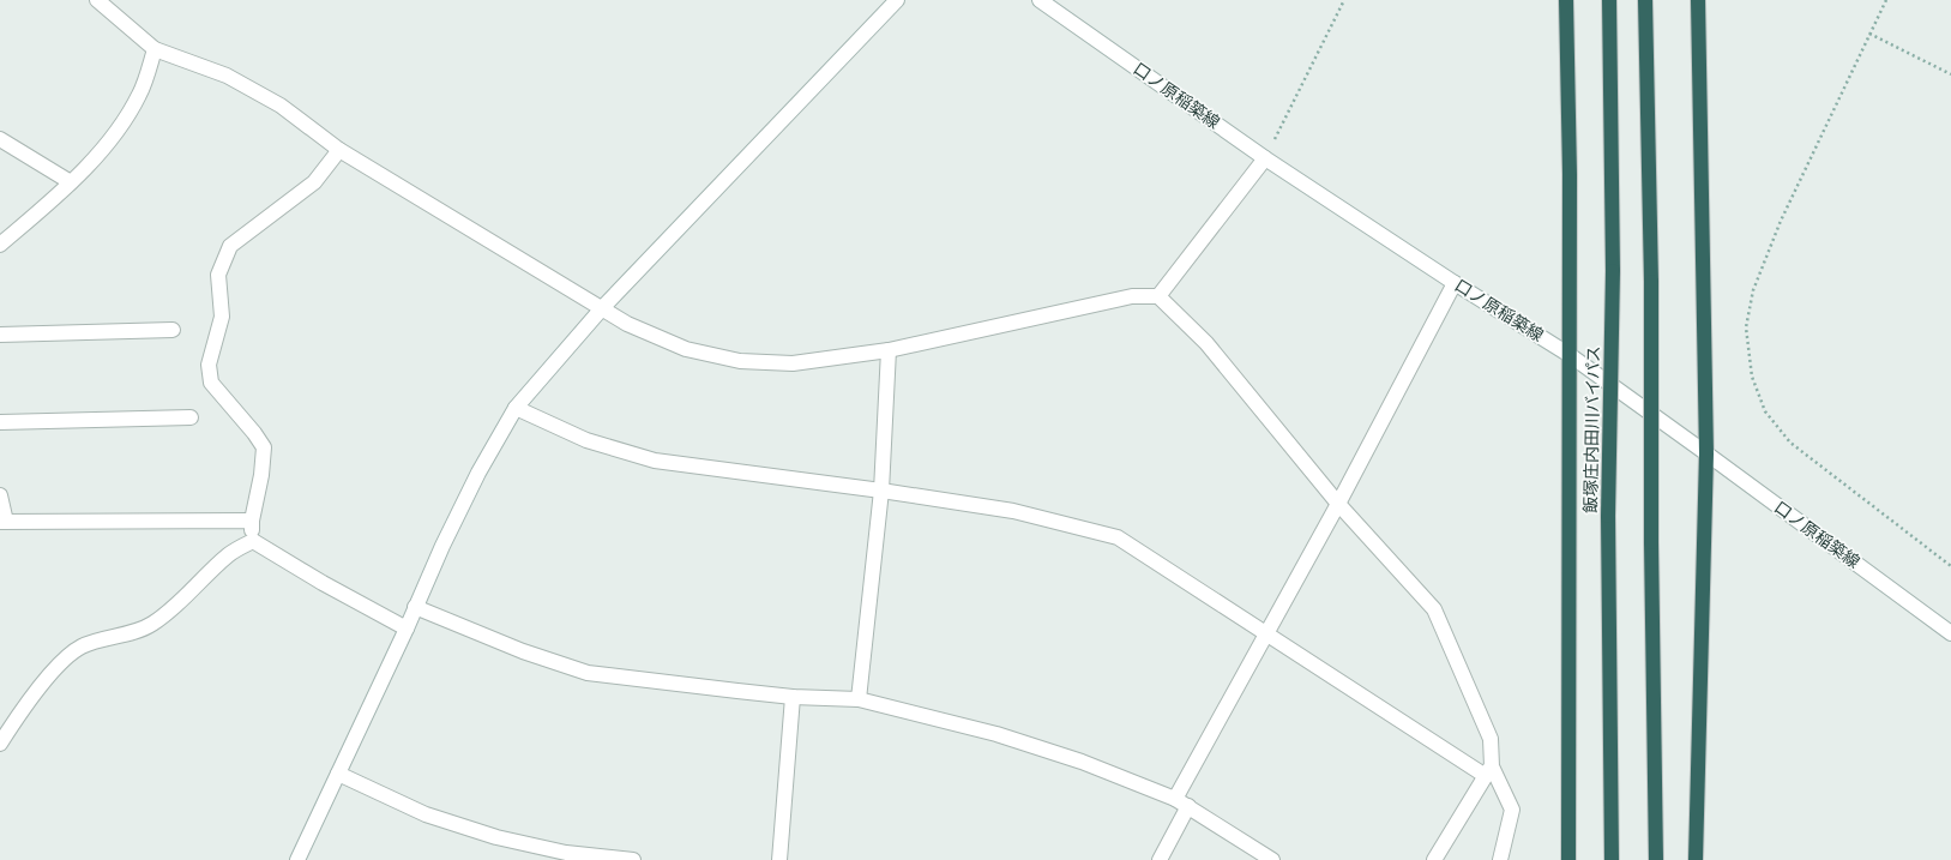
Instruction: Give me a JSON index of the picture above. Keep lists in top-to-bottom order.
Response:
{
  "streets": {
    "highway": ["飯塚庄内田川バイパス"],
    "street": ["口ノ原稲築線"]
  }
}
